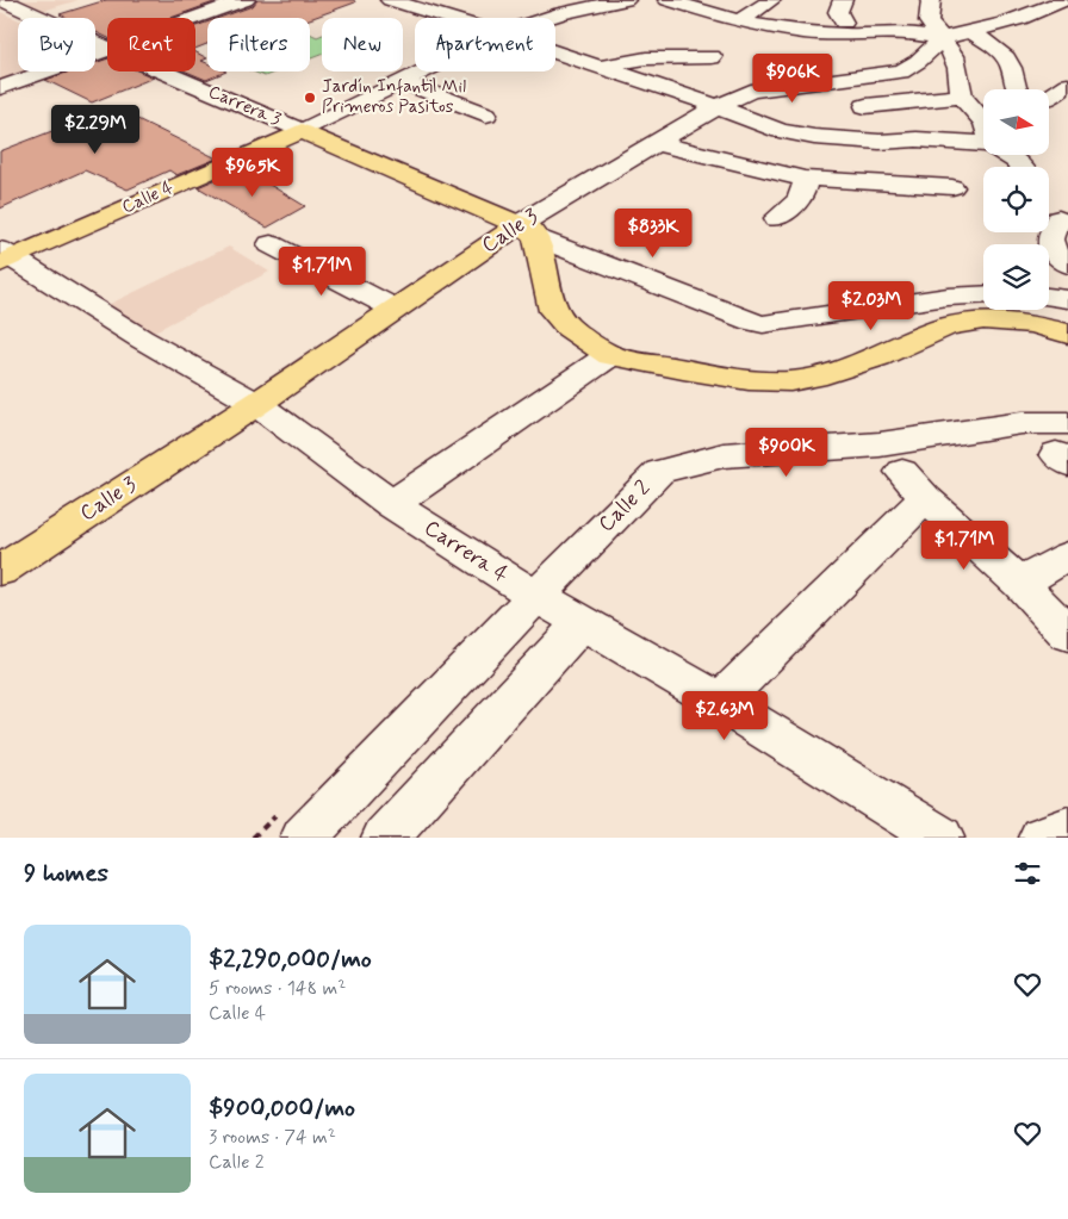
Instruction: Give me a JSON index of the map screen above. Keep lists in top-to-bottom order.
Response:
{
  "streets": {
    "main road": ["Carrera 3", "Calle 4", "Calle 3"],
    "street": ["Calle 2", "Carrera 4"]
  },
  "crossings": [
    ["Carrera 3", "Calle 4"],
    ["Carrera 3", "Calle 3"],
    ["Calle 4", "Carrera 4"],
    ["Calle 3", "Carrera 4"],
    ["Calle 2", "Carrera 4"]
  ],
  "places": ["Jardín Infantil Mil Primeros Pasitos"],
  "north": "right",
  "page": {
    "chip": [
      "Buy",
      "Rent",
      "Filters",
      "New",
      "Apartment"
    ],
    "price": [
      "$906K",
      "$2.29M",
      "$965K",
      "$833K",
      "$1.71M",
      "$2.03M",
      "$900K",
      "$1.71M",
      "$2.63M"
    ],
    "heading": "9 homes",
    "list": [
      {
        "name": "$2,290,000/mo",
        "note": "5 rooms · 148 m² · Calle 4"
      },
      {
        "name": "$900,000/mo",
        "note": "3 rooms · 74 m² · Calle 2"
      }
    ]
  }
}
